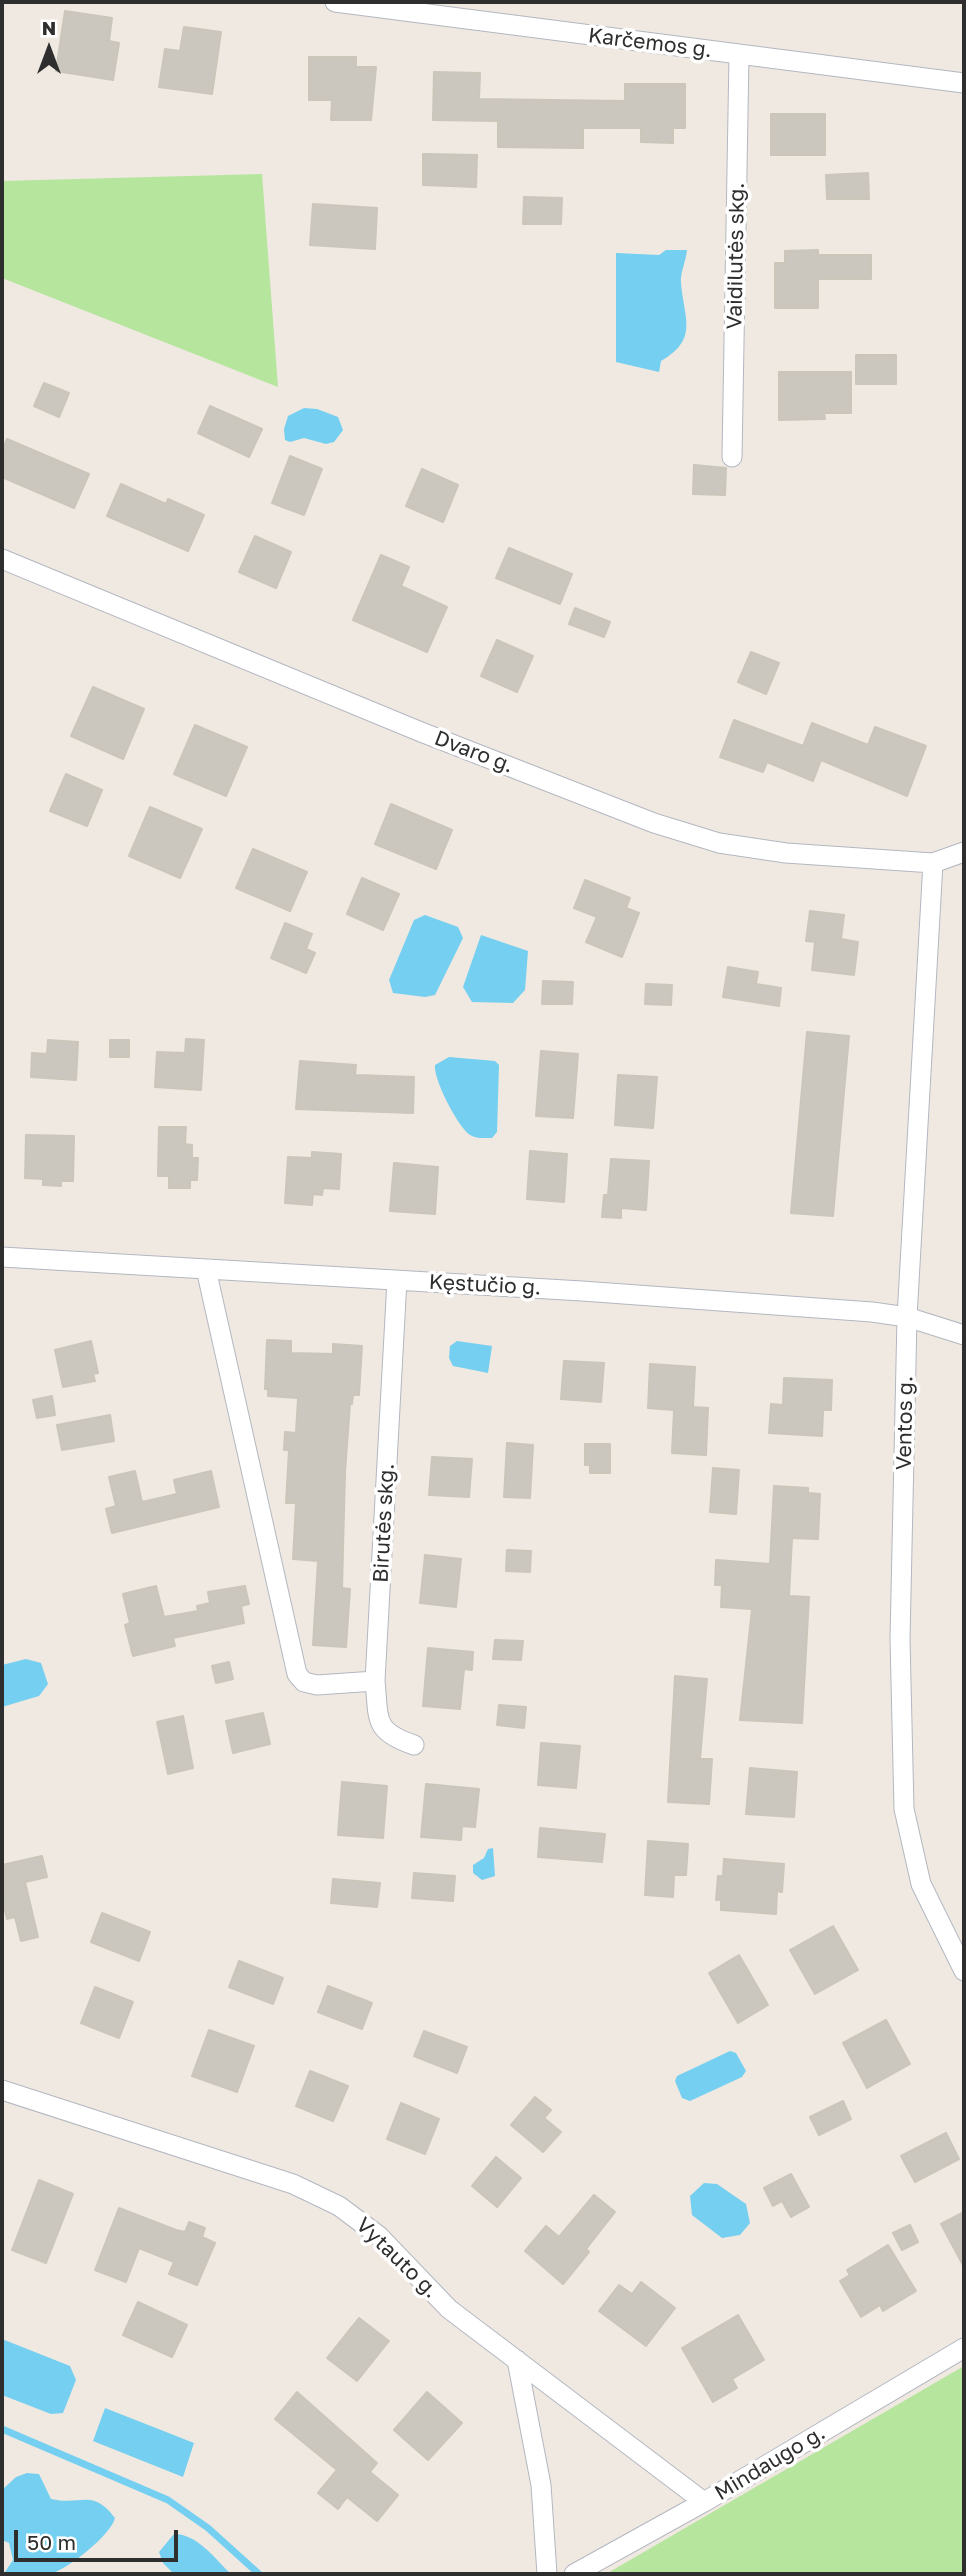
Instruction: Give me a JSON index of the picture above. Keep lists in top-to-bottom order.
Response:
{
  "streets": {
    "street": [
      "Karčemos g.",
      "Vaidilutės skg.",
      "Dvaro g.",
      "Kęstučio g.",
      "Ventos g.",
      "Birutės skg.",
      "Vytauto g.",
      "Mindaugo g."
    ]
  },
  "crossings": [
    ["Karčemos g.", "Vaidilutės skg."],
    ["Dvaro g.", "Ventos g."],
    ["Kęstučio g.", "Ventos g."],
    ["Kęstučio g.", "Birutės skg."],
    ["Vytauto g.", "Mindaugo g."]
  ],
  "scale_bar": "50 m",
  "north": "top"
}
